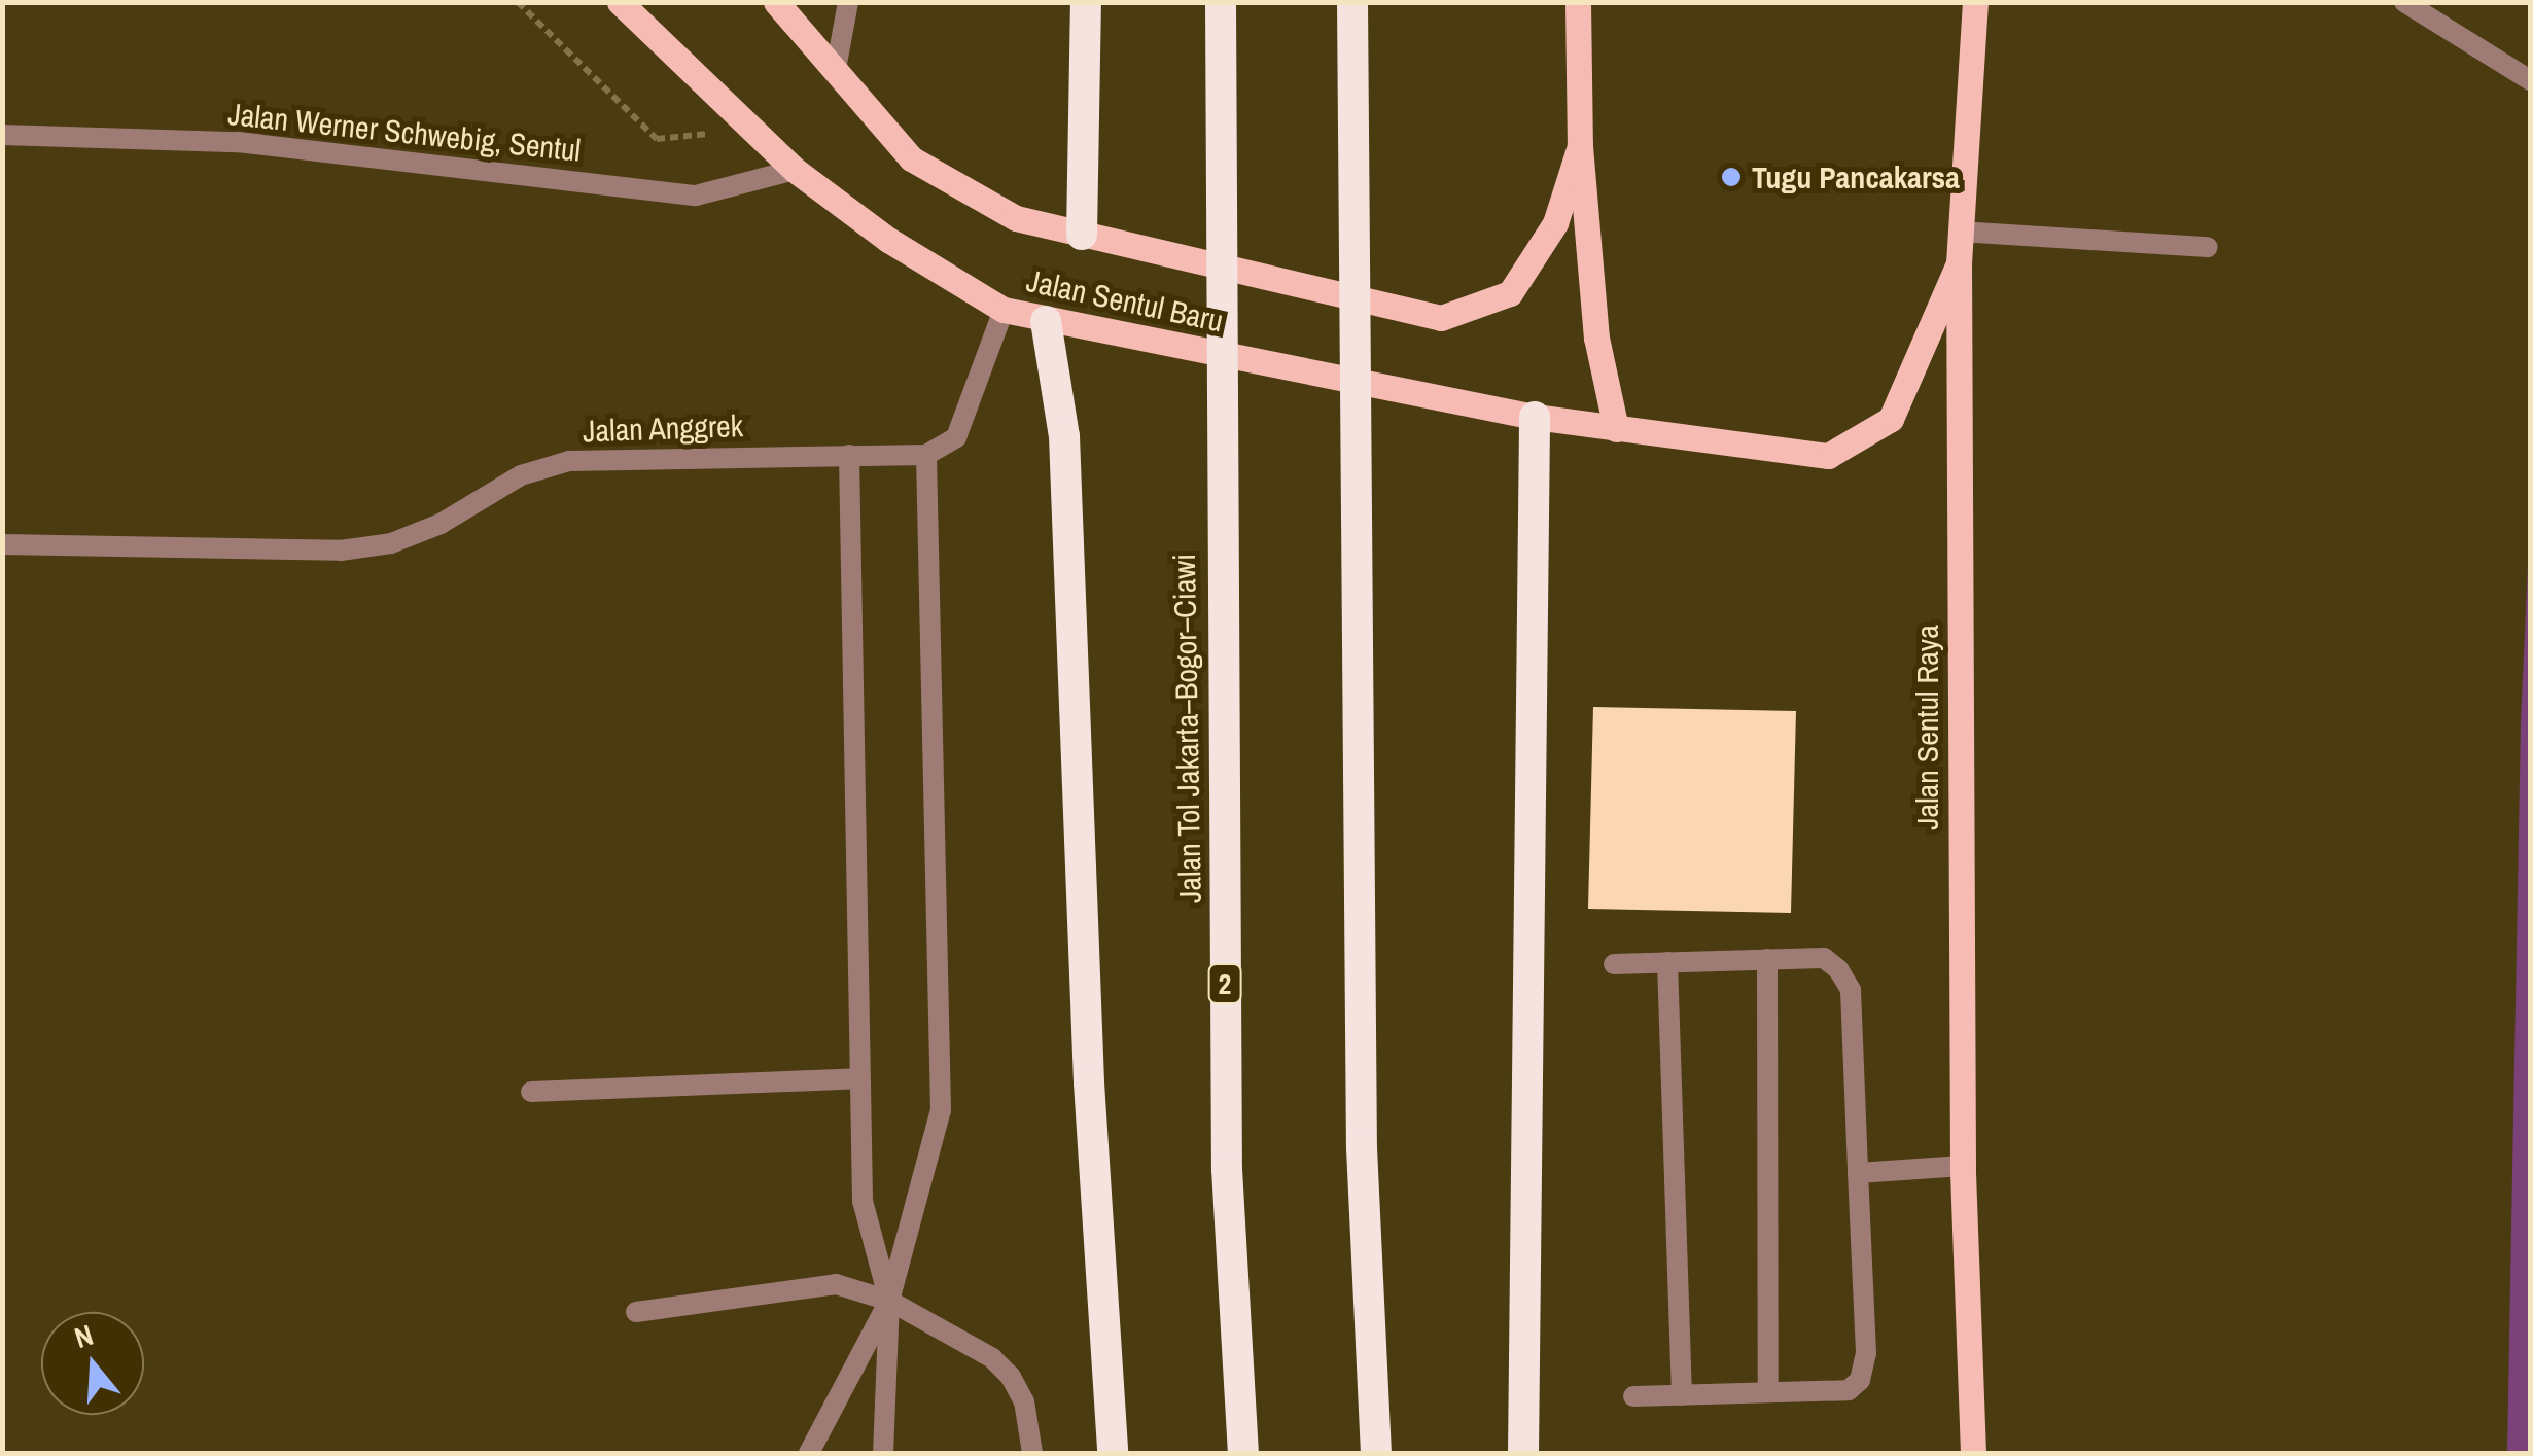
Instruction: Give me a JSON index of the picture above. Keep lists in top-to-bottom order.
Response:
{
  "streets": {
    "highway": ["Jalan Tol Jakarta–Bogor–Ciawi", "2"],
    "main road": ["Jalan Sentul Baru", "Jalan Sentul Raya"],
    "street": ["Jalan Werner Schwebig, Sentul", "Jalan Anggrek"]
  },
  "crossings": [
    ["Jalan Werner Schwebig, Sentul", "Jalan Sentul Baru"],
    ["Jalan Sentul Baru", "Jalan Sentul Raya"]
  ],
  "places": ["Tugu Pancakarsa"],
  "north": "top"
}
